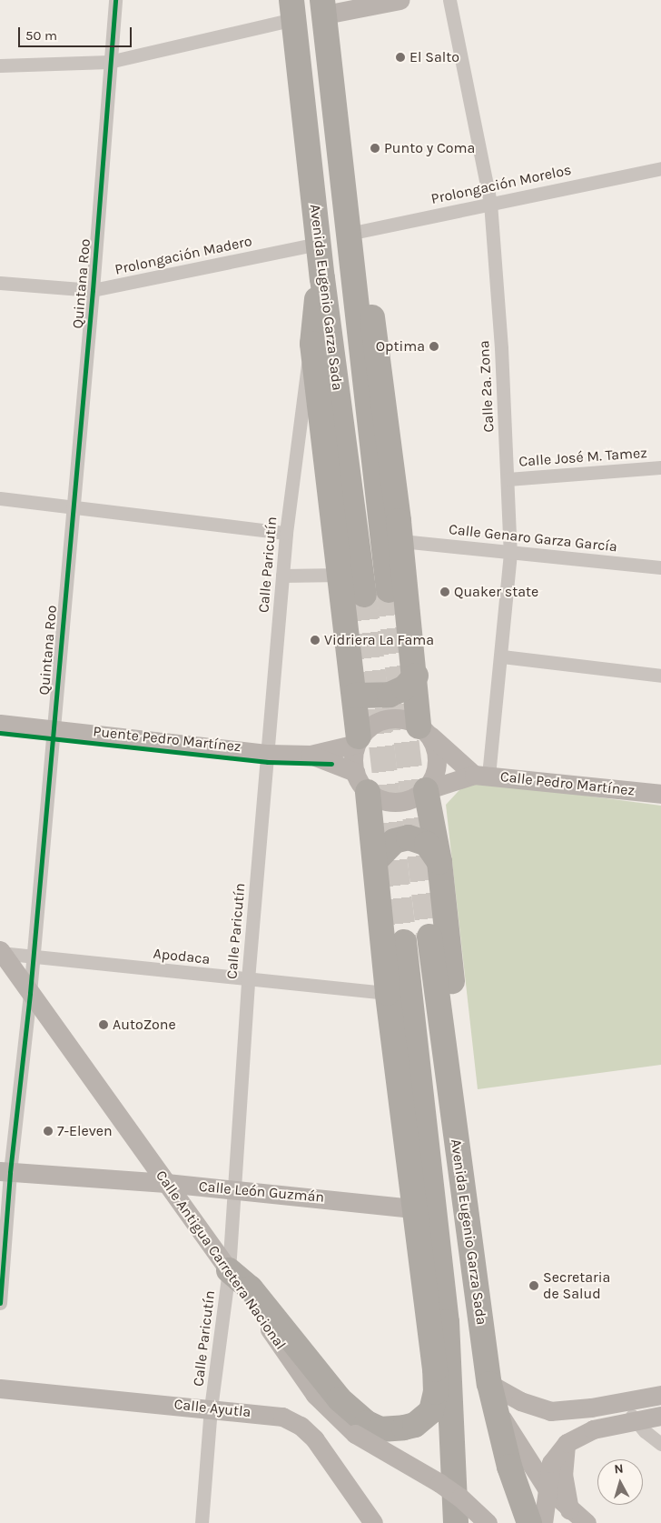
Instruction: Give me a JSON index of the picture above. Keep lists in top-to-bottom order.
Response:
{
  "streets": {
    "highway": ["Avenida Eugenio Garza Sada"],
    "street": [
      "Prolongación Morelos",
      "Prolongación Madero",
      "Quintana Roo",
      "Calle 2a. Zona",
      "Calle José M. Tamez",
      "Calle Genaro Garza García",
      "Calle Paricutín",
      "Calle Pedro Martínez",
      "Apodaca",
      "Calle León Guzmán",
      "Calle Antigua Carretera Nacional",
      "Calle Ayutla"
    ],
    "cycle path": ["Puente Pedro Martínez"]
  },
  "crossings": [
    ["Prolongación Morelos", "Avenida Eugenio Garza Sada"],
    ["Prolongación Morelos", "Calle 2a. Zona"],
    ["Prolongación Madero", "Quintana Roo"],
    ["Prolongación Madero", "Avenida Eugenio Garza Sada"],
    ["Quintana Roo", "Apodaca"],
    ["Quintana Roo", "Calle León Guzmán"],
    ["Quintana Roo", "Calle Antigua Carretera Nacional"],
    ["Calle 2a. Zona", "Calle José M. Tamez"],
    ["Calle 2a. Zona", "Calle Genaro Garza García"],
    ["Calle 2a. Zona", "Calle Pedro Martínez"],
    ["Calle Paricutín", "Apodaca"],
    ["Calle Paricutín", "Calle León Guzmán"],
    ["Calle Paricutín", "Calle Antigua Carretera Nacional"],
    ["Calle Paricutín", "Calle Ayutla"],
    ["Apodaca", "Calle Antigua Carretera Nacional"],
    ["Calle León Guzmán", "Calle Antigua Carretera Nacional"]
  ],
  "places": [
    "El Salto",
    "Punto y Coma",
    "Optima",
    "Quaker state",
    "Vidriera La Fama",
    "AutoZone",
    "7-Eleven",
    "Secretaria de Salud"
  ],
  "scale_bar": "50 m",
  "north": "top"
}
